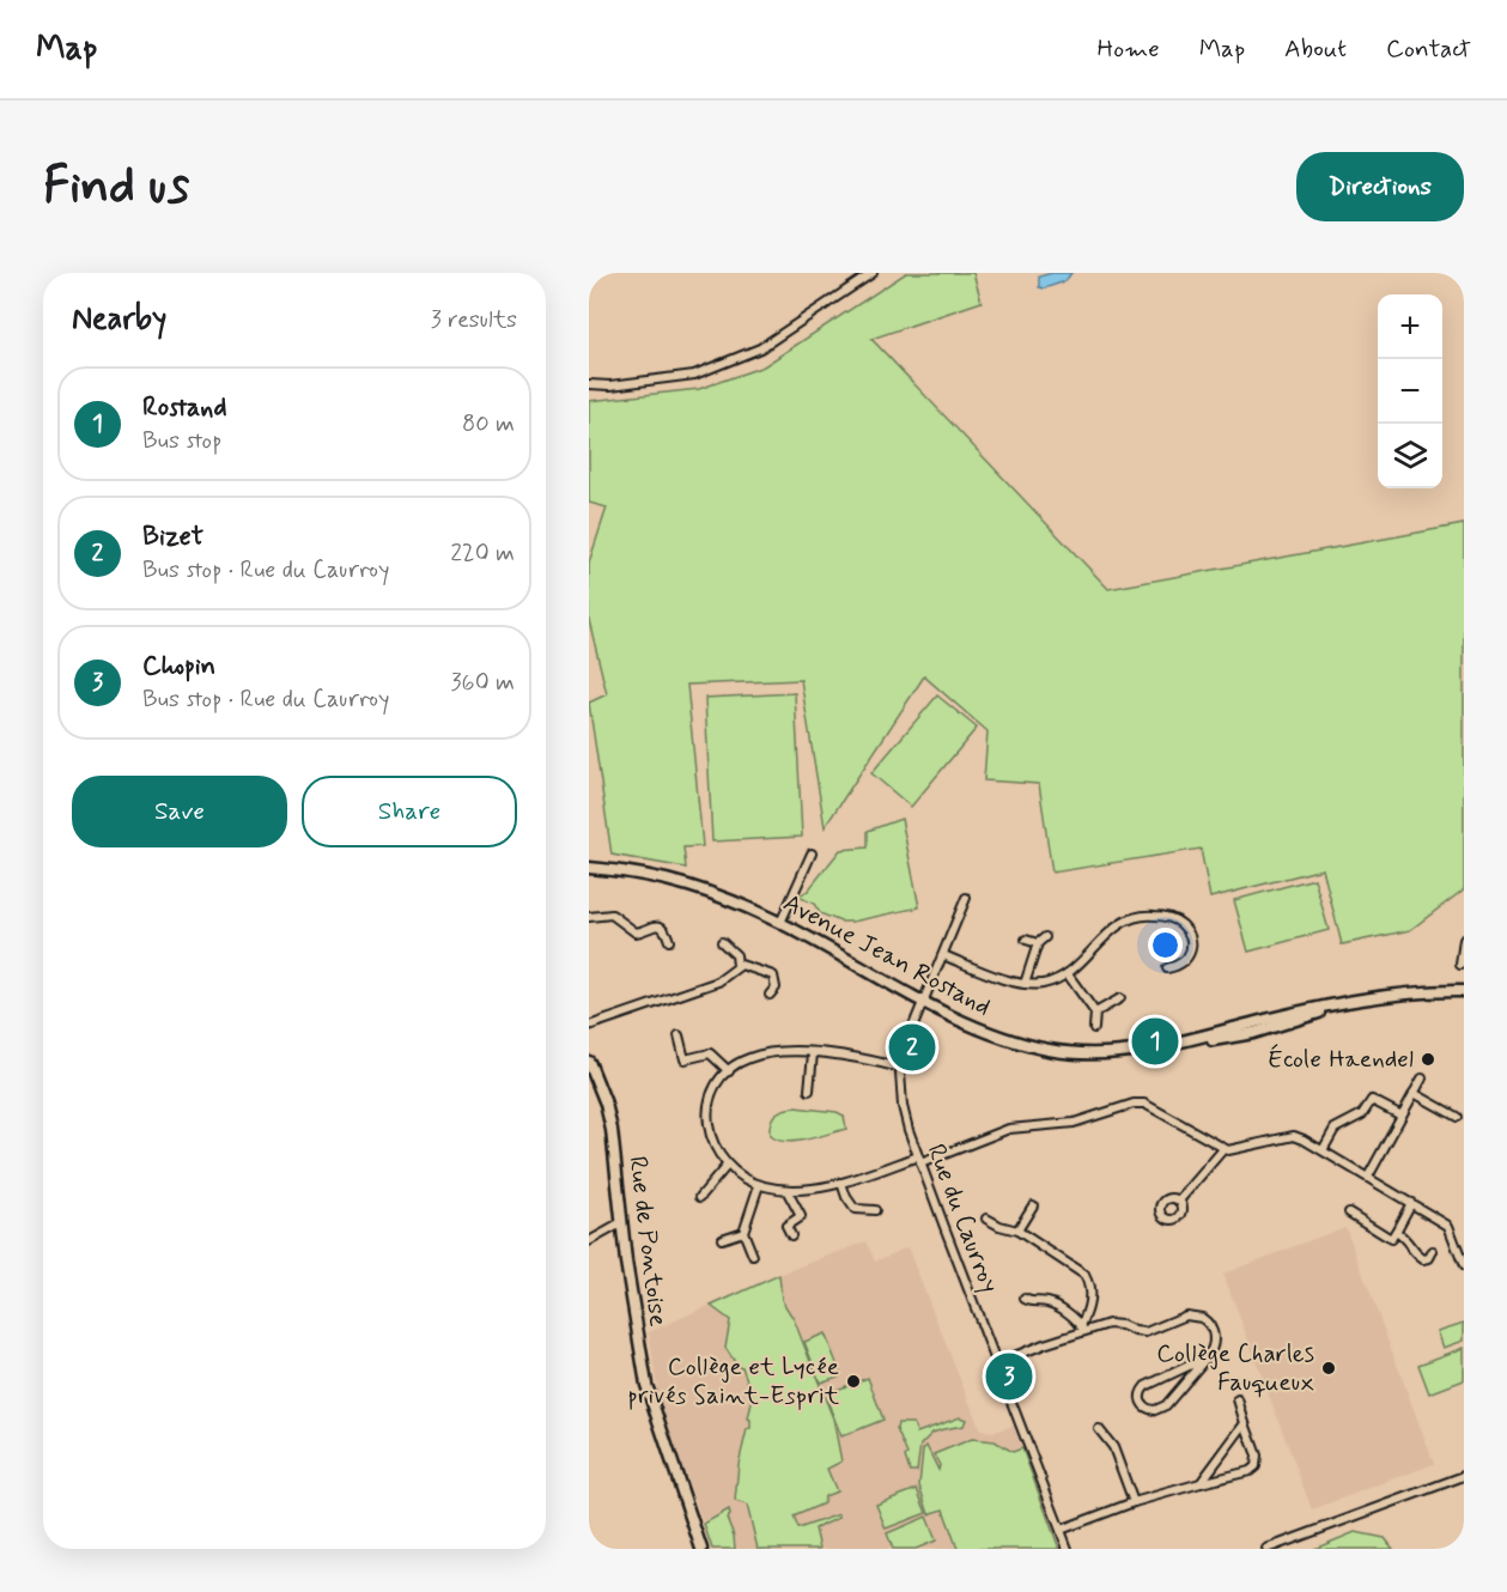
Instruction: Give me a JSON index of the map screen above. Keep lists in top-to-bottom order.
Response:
{
  "streets": {
    "street": ["Avenue Jean Rostand", "Rue du Caurroy", "Rue de Pontoise"]
  },
  "crossings": [
    ["Avenue Jean Rostand", "Rue du Caurroy"]
  ],
  "places": ["École Haendel", "Collège Charles Fauqueux", "Collège et Lycée privés Saint-Esprit"],
  "page": {
    "header": "Map",
    "nav": [
      "Home",
      "Map",
      "About",
      "Contact"
    ],
    "buttons": [
      "Directions",
      ["Save", "Share"]
    ],
    "title": "Find us",
    "heading": ["Nearby", "3 results"],
    "map_buttons": ["+", "−"],
    "list": [
      {
        "mark": "1",
        "name": "Rostand",
        "note": "Bus stop",
        "value": "80 m"
      },
      {
        "mark": "2",
        "name": "Bizet",
        "note": "Bus stop · Rue du Caurroy",
        "value": "220 m"
      },
      {
        "mark": "3",
        "name": "Chopin",
        "note": "Bus stop · Rue du Caurroy",
        "value": "360 m"
      }
    ],
    "pins": ["1", "2", "3"]
  }
}
